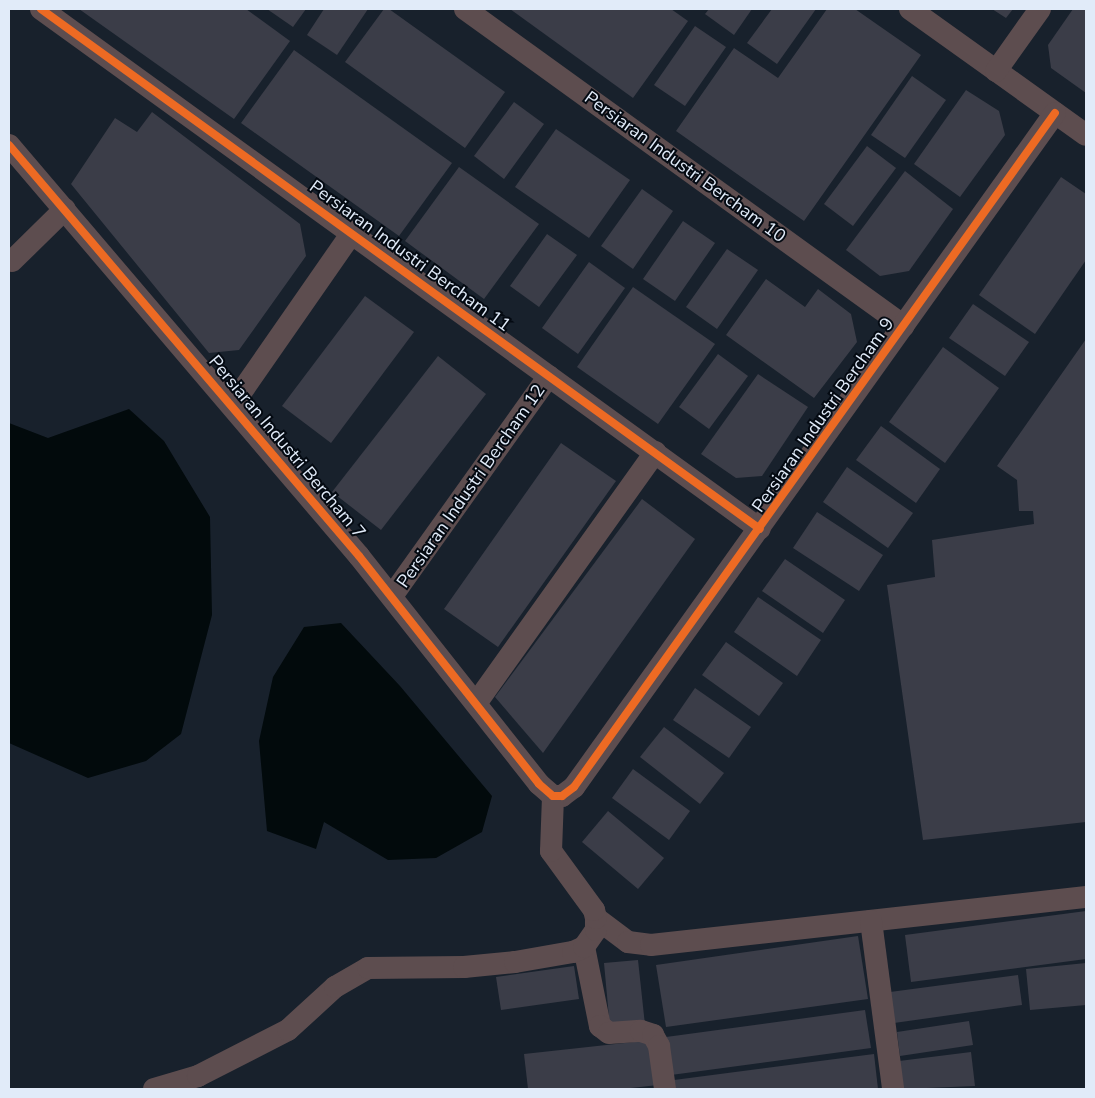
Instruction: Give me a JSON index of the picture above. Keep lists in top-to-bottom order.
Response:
{
  "streets": {
    "street": [
      "Persiaran Industri Bercham 10",
      "Persiaran Industri Bercham 11",
      "Persiaran Industri Bercham 9",
      "Persiaran Industri Bercham 7",
      "Persiaran Industri Bercham 12"
    ]
  },
  "crossings": [
    ["Persiaran Industri Bercham 10", "Persiaran Industri Bercham 9"],
    ["Persiaran Industri Bercham 11", "Persiaran Industri Bercham 9"],
    ["Persiaran Industri Bercham 11", "Persiaran Industri Bercham 12"],
    ["Persiaran Industri Bercham 9", "Persiaran Industri Bercham 7"],
    ["Persiaran Industri Bercham 7", "Persiaran Industri Bercham 12"]
  ]
}
